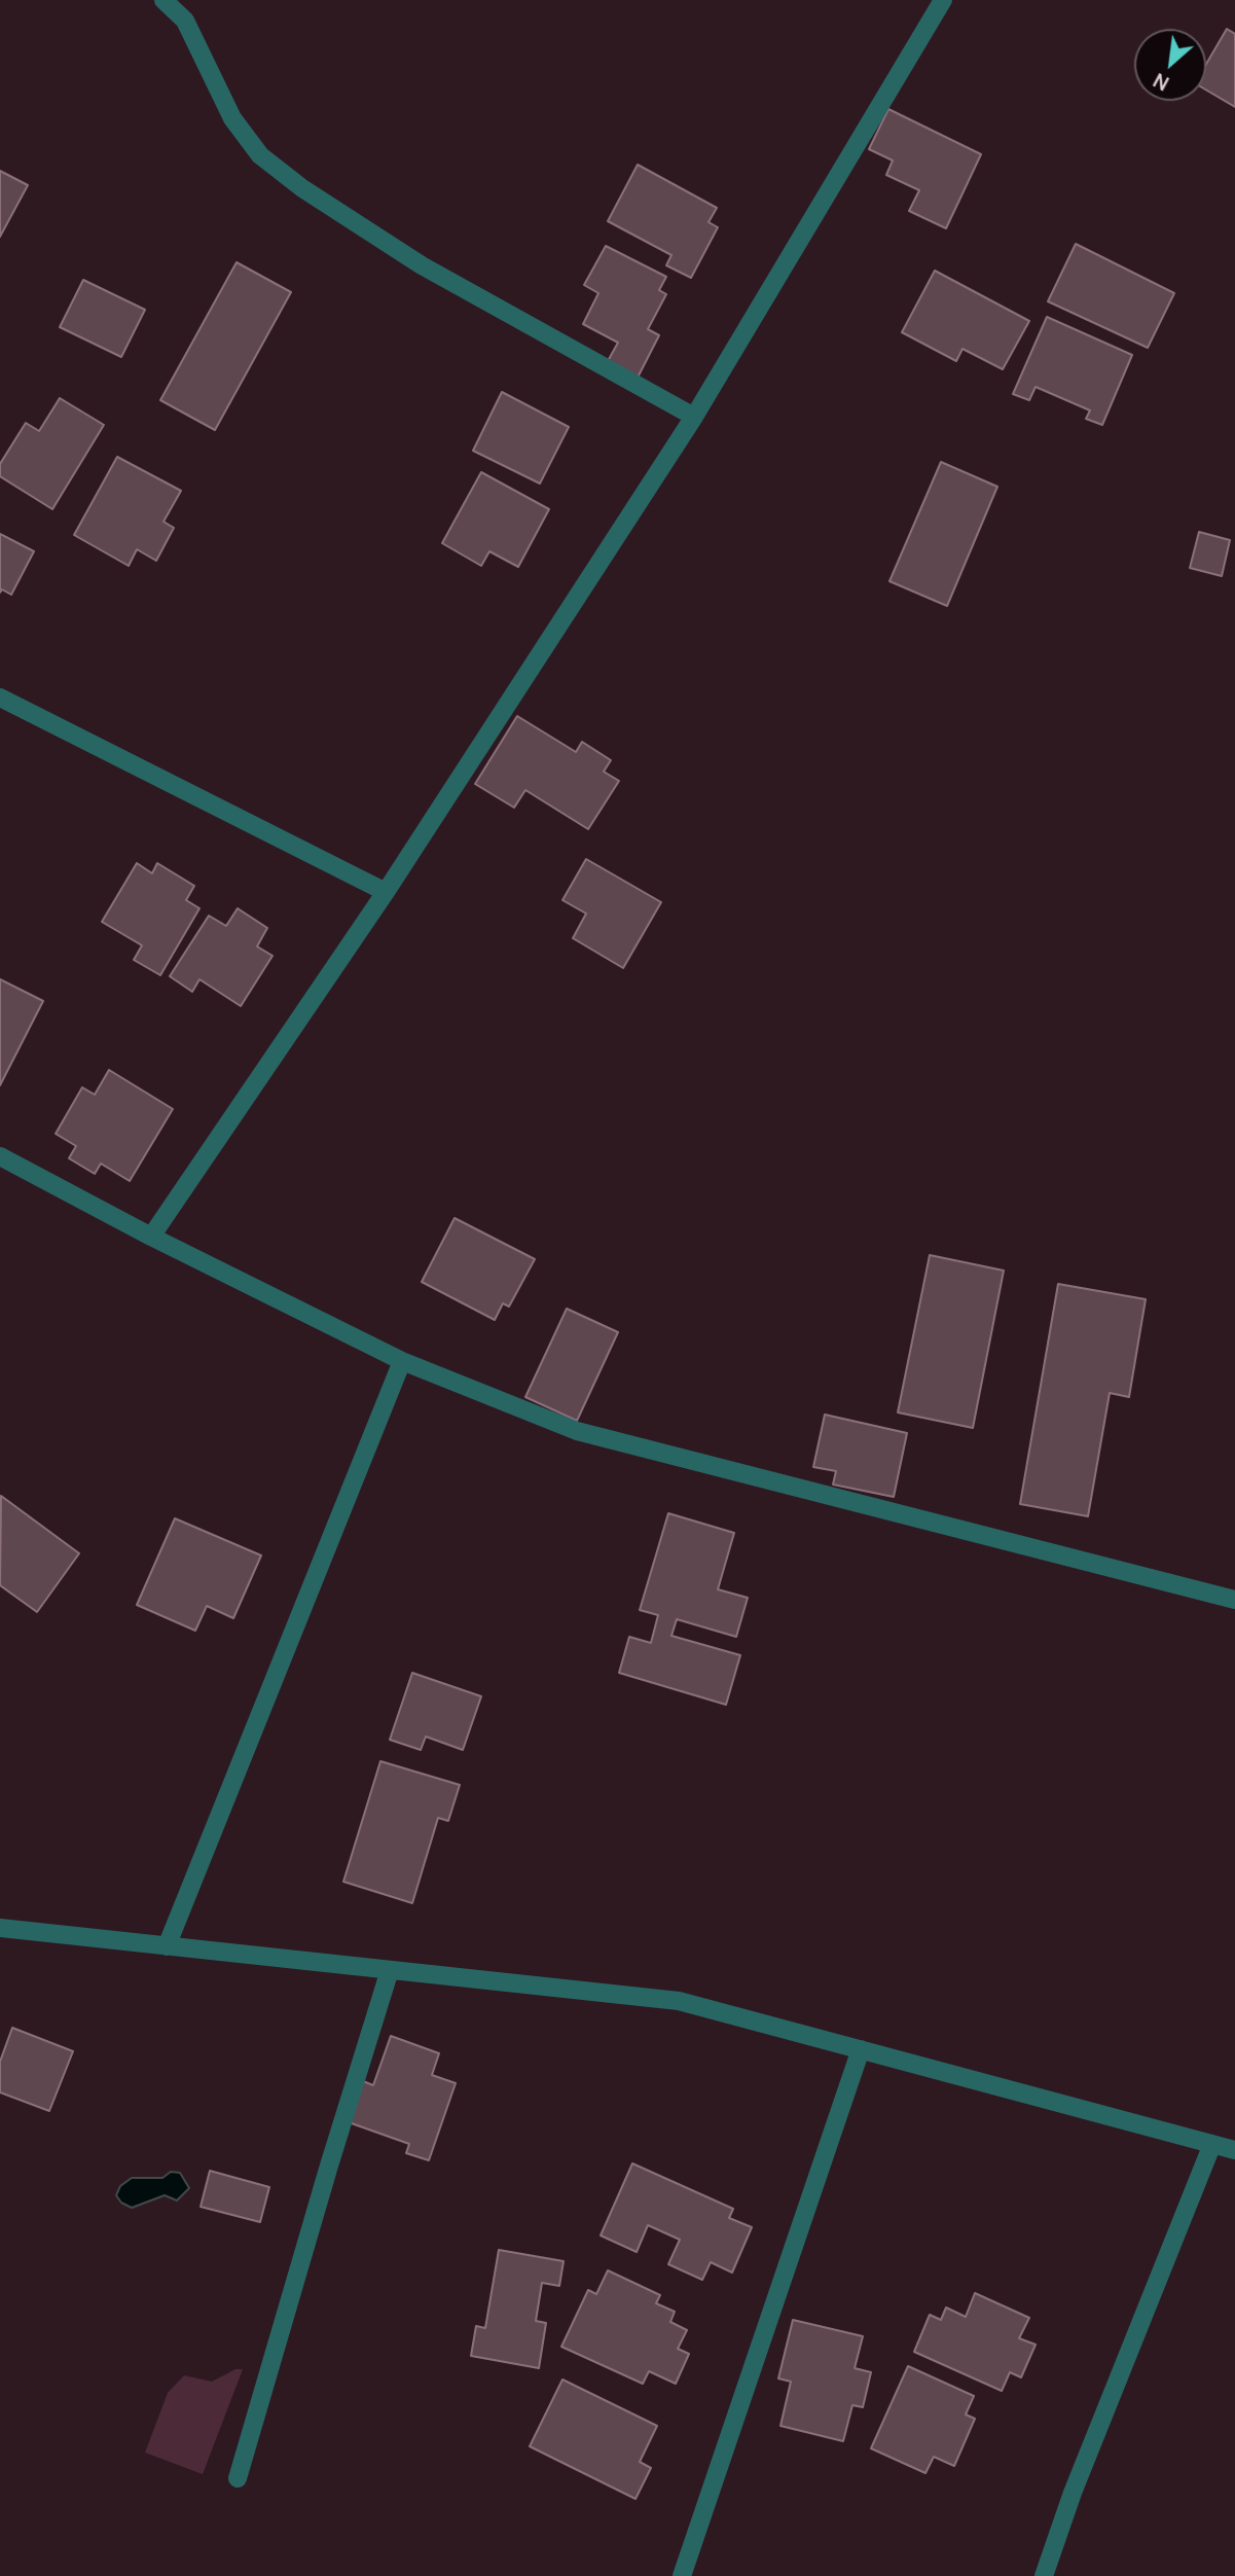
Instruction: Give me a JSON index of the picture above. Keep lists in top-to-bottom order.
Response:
{
  "north": "bottom left"
}
